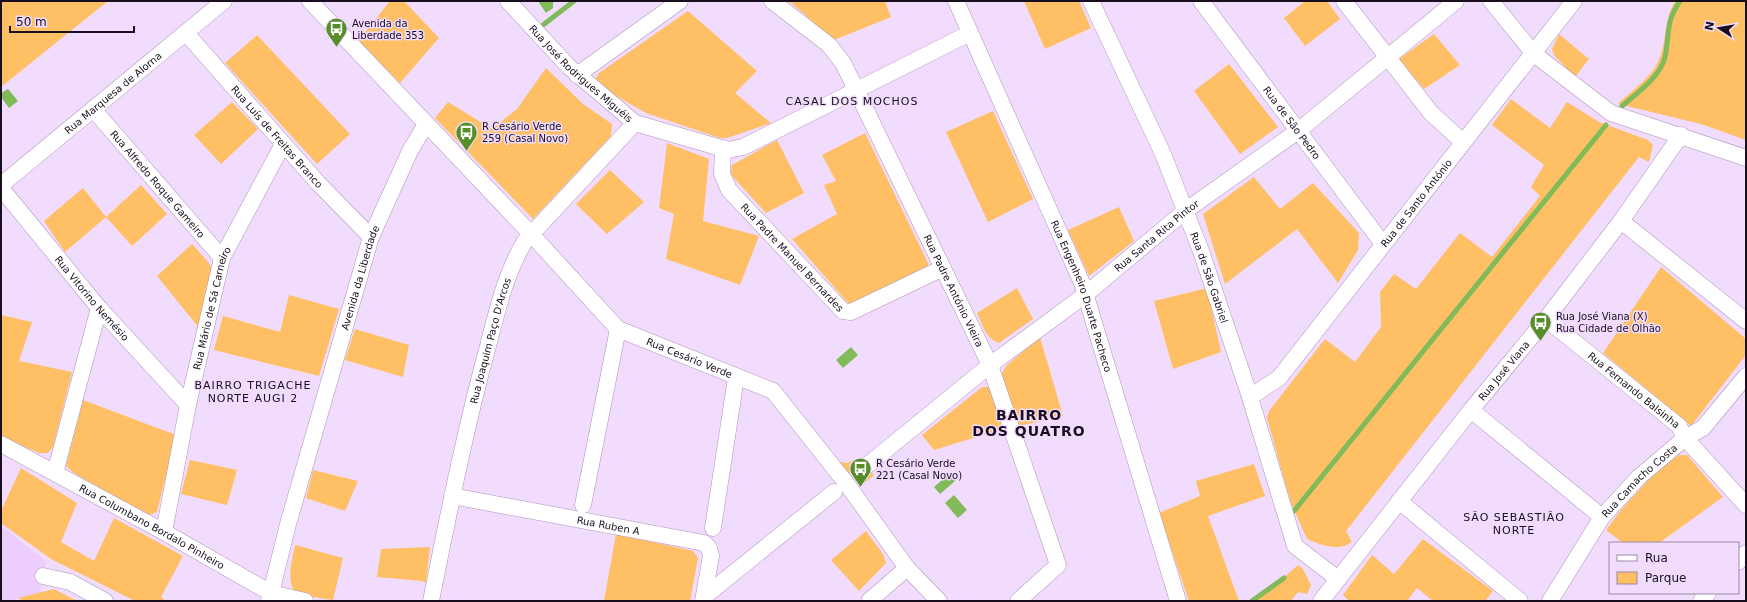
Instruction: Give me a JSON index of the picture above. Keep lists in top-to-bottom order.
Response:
{
  "streets": {
    "street": [
      "Rua José Rodrigues Miguéis",
      "Rua Marquesa de Alorna",
      "Rua de São Pedro",
      "Rua Luís de Freitas Branco",
      "Rua Alfredo Roque Gameiro",
      "Rua de Santo António",
      "Rua Santa Rita Pintor",
      "Rua Padre Manuel Bernardes",
      "Rua de São Gabriel",
      "Avenida da Liberdade",
      "Rua Padre António Vieira",
      "Rua Engenheiro Duarte Pacheco",
      "Rua Vitorino Nemésio",
      "Rua Mário de Sá Carneiro",
      "Rua Joaquim Paço D'Arcos",
      "Rua Cesário Verde",
      "Rua José Viana",
      "Rua Fernando Balsinha",
      "Rua Camacho Costa",
      "Rua Ruben A",
      "Rua Columbano Bordalo Pinheiro"
    ]
  },
  "crossings": [
    ["Rua José Rodrigues Miguéis", "Rua Padre Manuel Bernardes"],
    ["Rua José Rodrigues Miguéis", "Rua Padre António Vieira"],
    ["Rua José Rodrigues Miguéis", "Rua Engenheiro Duarte Pacheco"],
    ["Rua José Rodrigues Miguéis", "Rua Joaquim Paço D'Arcos"],
    ["Rua Marquesa de Alorna", "Rua Luís de Freitas Branco"],
    ["Rua Marquesa de Alorna", "Rua Alfredo Roque Gameiro"],
    ["Rua Marquesa de Alorna", "Rua Vitorino Nemésio"],
    ["Rua de São Pedro", "Rua de Santo António"],
    ["Rua de São Pedro", "Rua Santa Rita Pintor"],
    ["Rua Luís de Freitas Branco", "Avenida da Liberdade"],
    ["Rua Luís de Freitas Branco", "Rua Mário de Sá Carneiro"],
    ["Rua Alfredo Roque Gameiro", "Rua Mário de Sá Carneiro"],
    ["Rua de Santo António", "Rua de São Gabriel"],
    ["Rua Santa Rita Pintor", "Rua de São Gabriel"],
    ["Rua Santa Rita Pintor", "Rua Padre António Vieira"],
    ["Rua Santa Rita Pintor", "Rua Engenheiro Duarte Pacheco"],
    ["Rua Santa Rita Pintor", "Rua Cesário Verde"],
    ["Rua Santa Rita Pintor", "Rua Ruben A"],
    ["Rua Padre Manuel Bernardes", "Rua Padre António Vieira"],
    ["Rua de São Gabriel", "Rua José Viana"],
    ["Avenida da Liberdade", "Rua Cesário Verde"],
    ["Avenida da Liberdade", "Rua Columbano Bordalo Pinheiro"],
    ["Rua Vitorino Nemésio", "Rua Mário de Sá Carneiro"],
    ["Rua Mário de Sá Carneiro", "Rua Columbano Bordalo Pinheiro"],
    ["Rua Joaquim Paço D'Arcos", "Rua Cesário Verde"],
    ["Rua Joaquim Paço D'Arcos", "Rua Ruben A"],
    ["Rua José Viana", "Rua Fernando Balsinha"],
    ["Rua Fernando Balsinha", "Rua Camacho Costa"]
  ],
  "districts": [
    "CASAL DOS MOCHOS",
    "BAIRRO TRIGACHE NORTE AUGI 2",
    "BAIRRO DOS QUATRO",
    "SÃO SEBASTIÃO NORTE"
  ],
  "places": {
    "bus stop": [
      "Avenida da Liberdade 353",
      "R Cesário Verde 259 (Casal Novo)",
      "Rua José Viana (X) Rua Cidade de Olhão",
      "R Cesário Verde 221 (Casal Novo)"
    ]
  },
  "legend": ["Rua", "Parque"],
  "scale_bar": "50 m",
  "north": "left"
}
